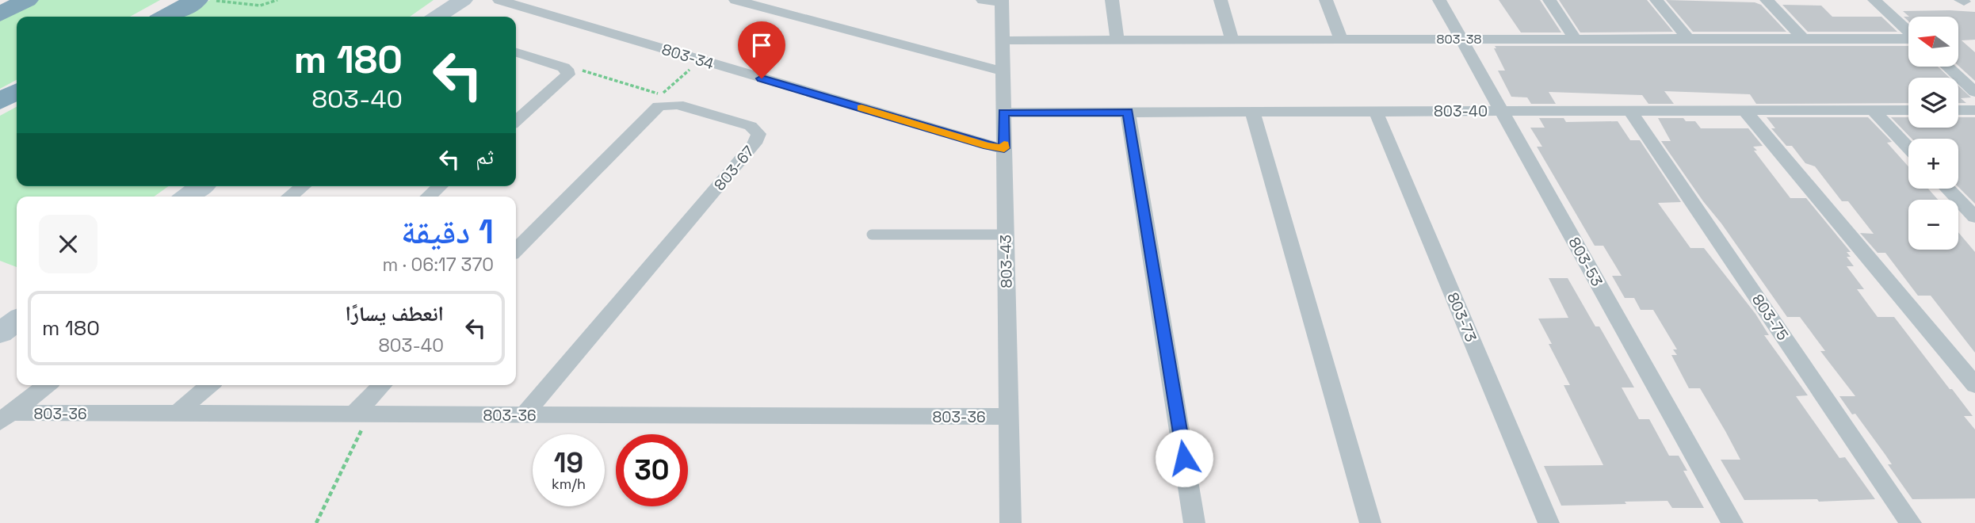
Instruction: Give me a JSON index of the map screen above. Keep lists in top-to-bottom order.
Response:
{
  "streets": {
    "street": [
      "803-38",
      "803-34",
      "803-40",
      "803-67",
      "803-43",
      "803-53",
      "803-73",
      "803-75",
      "803-36"
    ]
  },
  "crossings": [
    ["803-38", "803-43"],
    ["803-38", "803-53"],
    ["803-34", "803-43"],
    ["803-40", "803-43"],
    ["803-40", "803-53"],
    ["803-40", "803-73"],
    ["803-40", "803-75"],
    ["803-67", "803-36"],
    ["803-43", "803-36"]
  ],
  "north": "left",
  "page": {
    "map_buttons": ["+", "−"],
    "turn": ["180 m", "803-40"],
    "then": "ثم",
    "heading": ["1 دقيقة", "370 m · 06:17"],
    "list": [
      {
        "name": "انعطف يسارًا",
        "note": "803-40",
        "value": "180 m"
      }
    ],
    "speed": "19 km/h",
    "limit": "30"
  }
}
